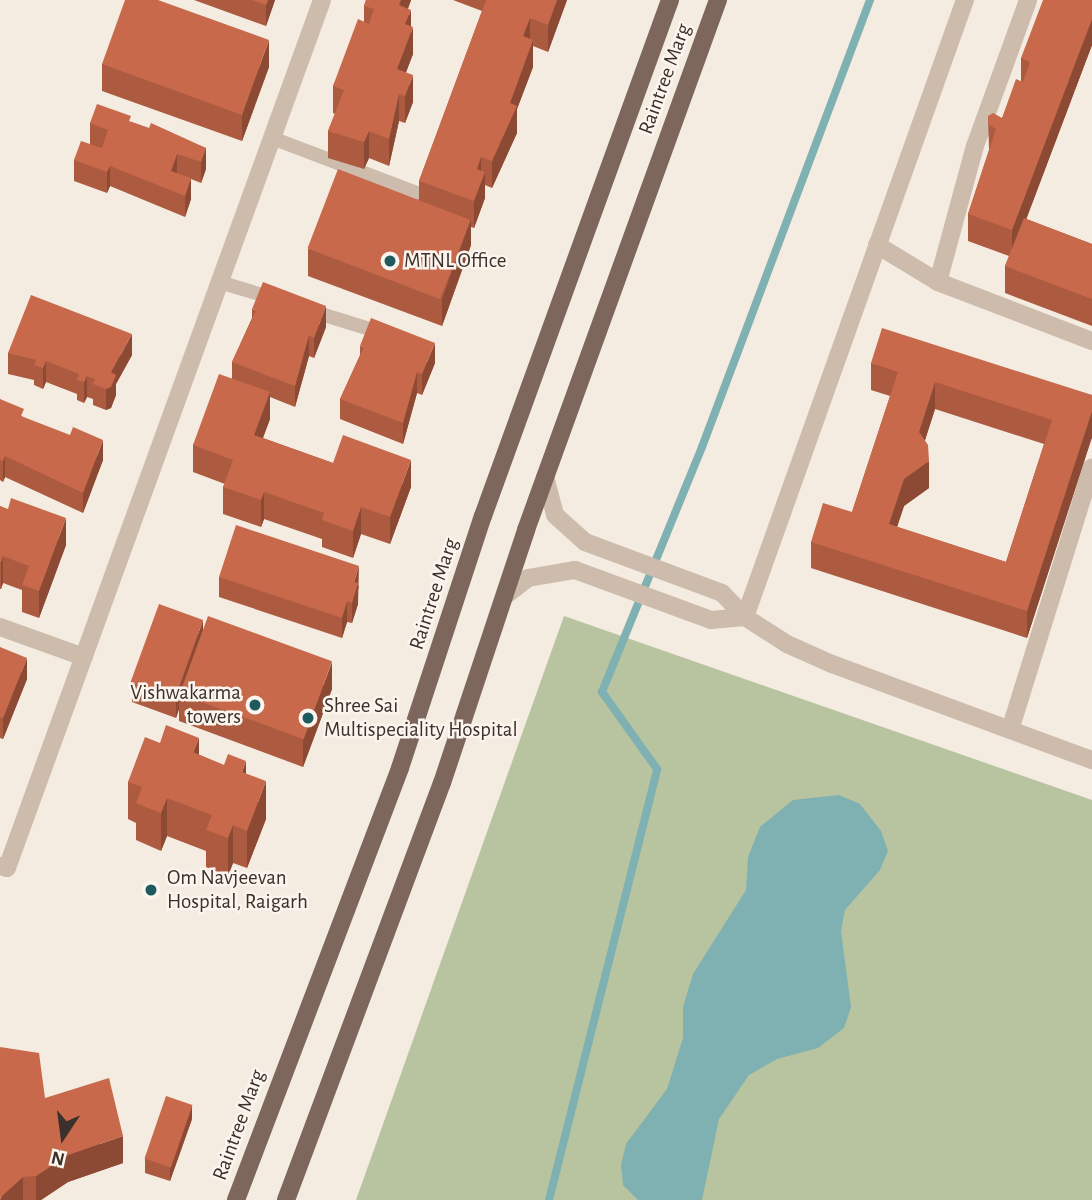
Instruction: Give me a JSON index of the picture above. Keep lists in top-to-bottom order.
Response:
{
  "streets": {
    "main road": ["Raintree Marg"]
  },
  "places": [
    "MTNL Office",
    "Vishwakarma towers",
    "Shree Sai Multispeciality Hospital",
    "Om Navjeevan Hospital, Raigarh"
  ],
  "north": "bottom"
}
